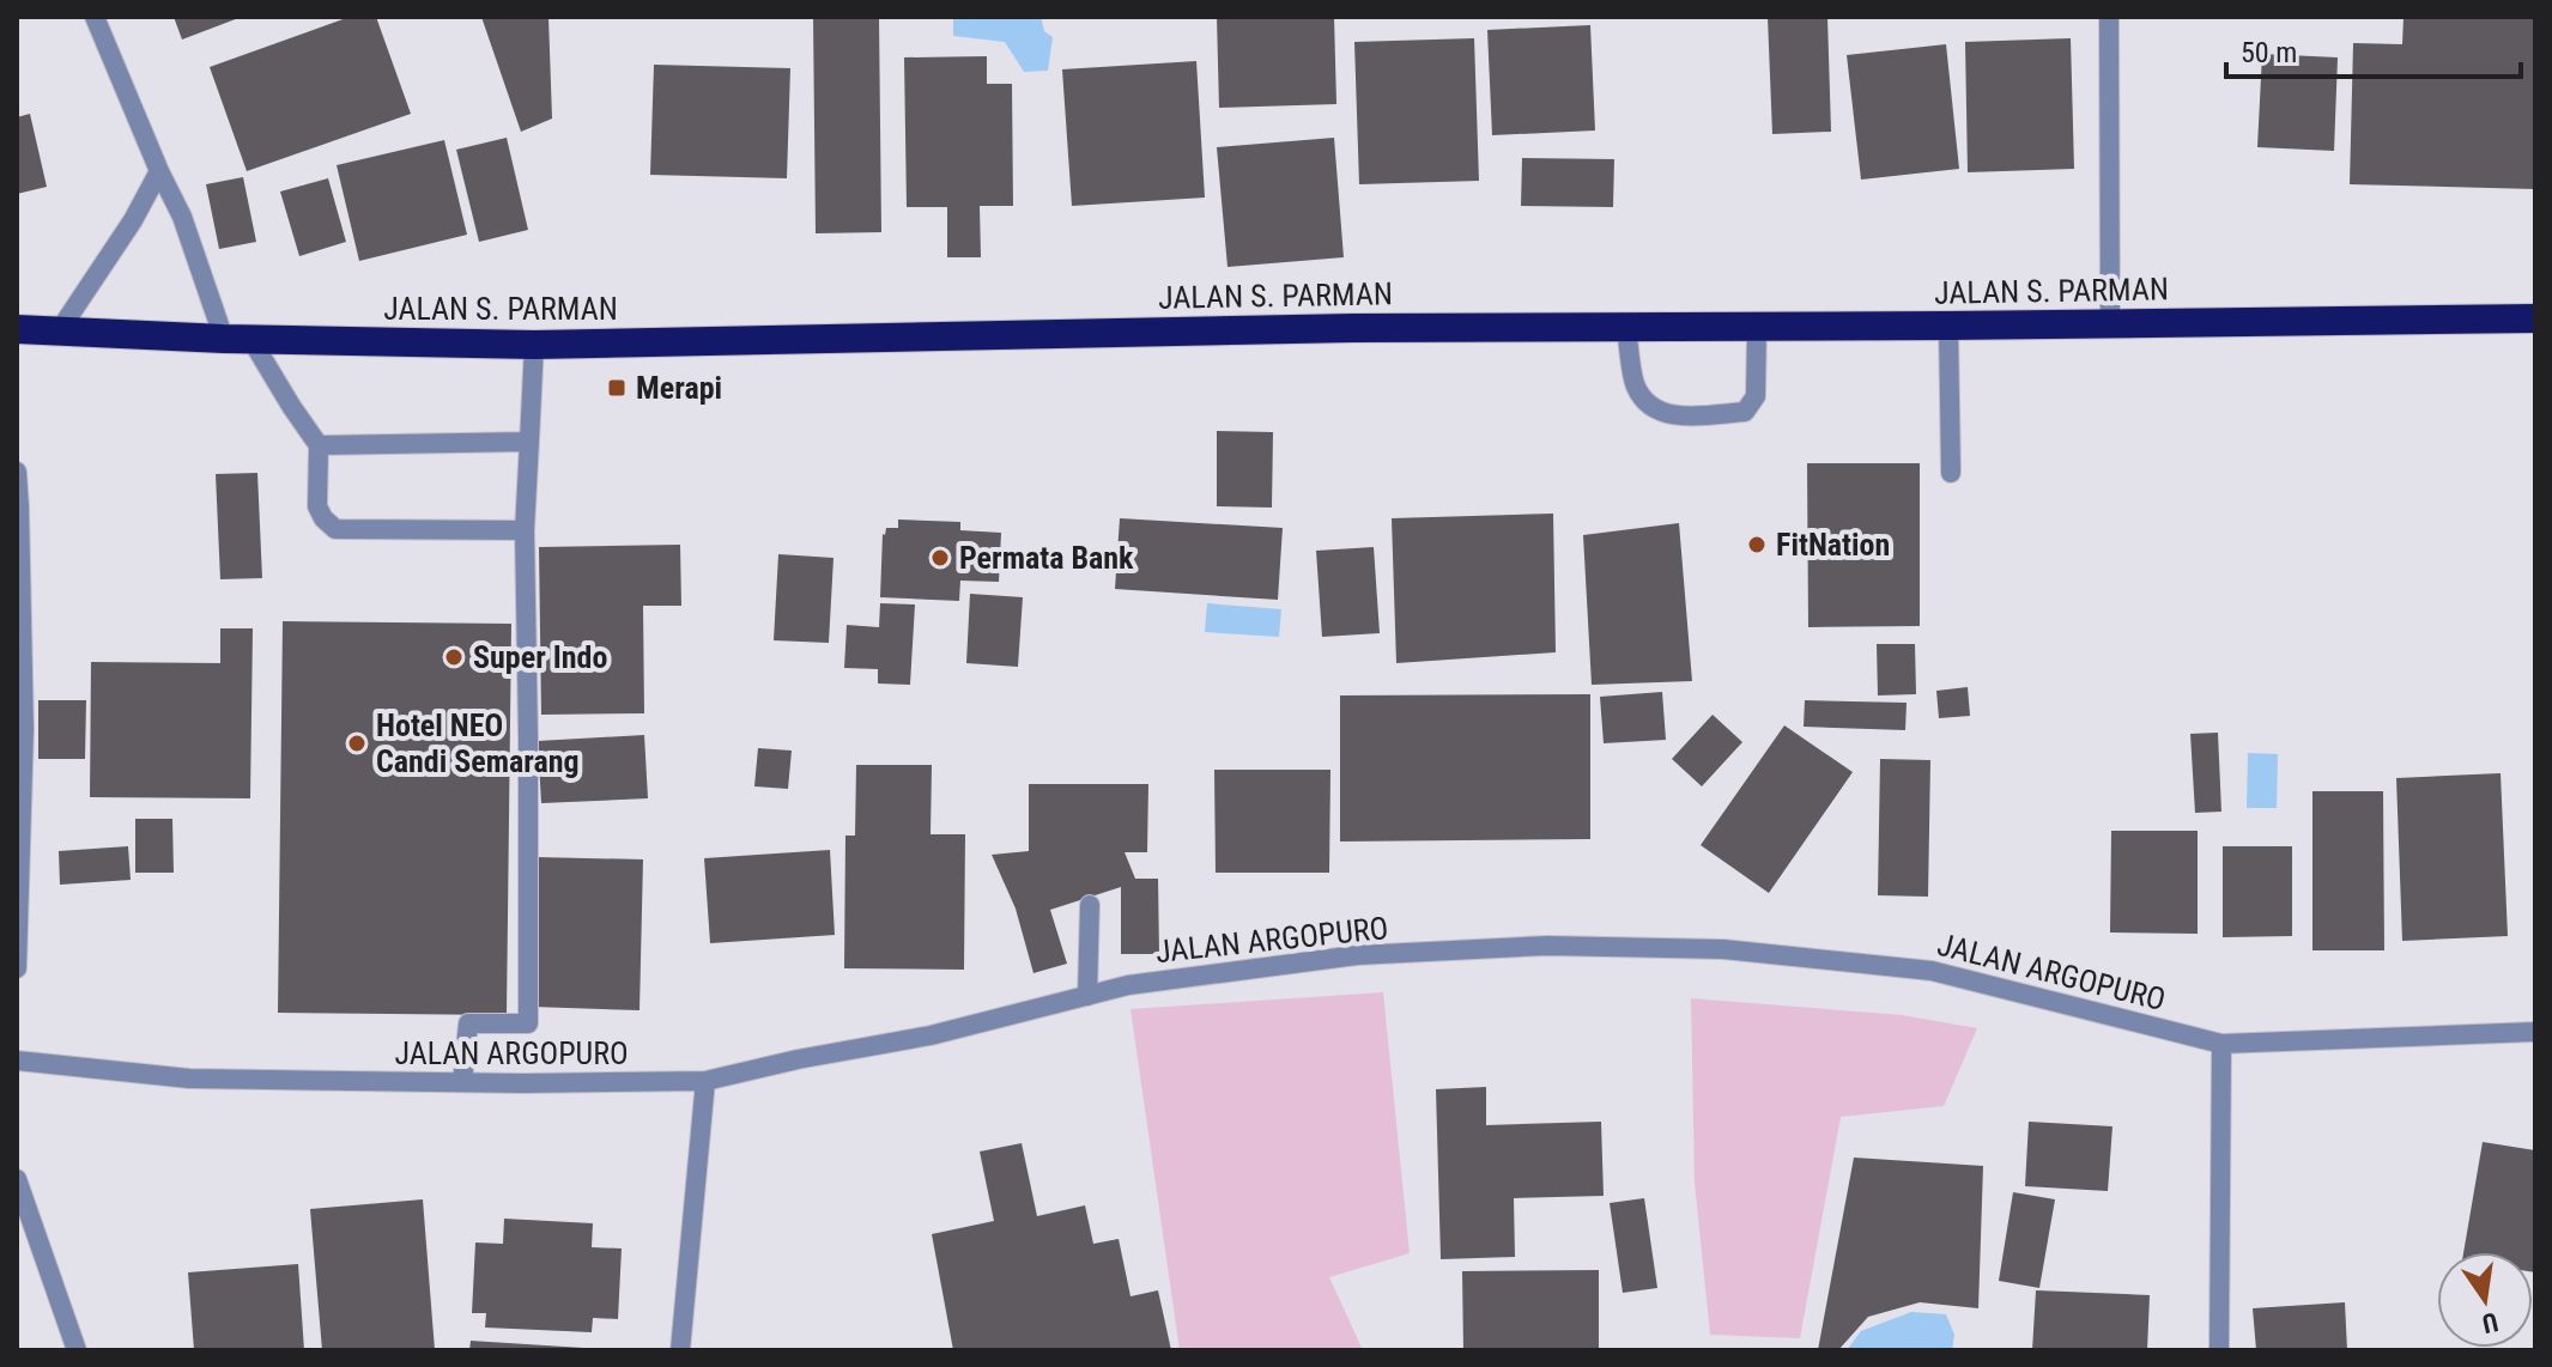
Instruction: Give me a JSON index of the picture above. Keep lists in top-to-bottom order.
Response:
{
  "streets": {
    "highway": ["JALAN S. PARMAN"],
    "street": ["JALAN ARGOPURO"]
  },
  "places": {
    "transit": ["Merapi"],
    "other": [
      "FitNation",
      "Permata Bank",
      "Super Indo",
      "Hotel NEO Candi Semarang"
    ]
  },
  "scale_bar": "50 m",
  "north": "bottom"
}
